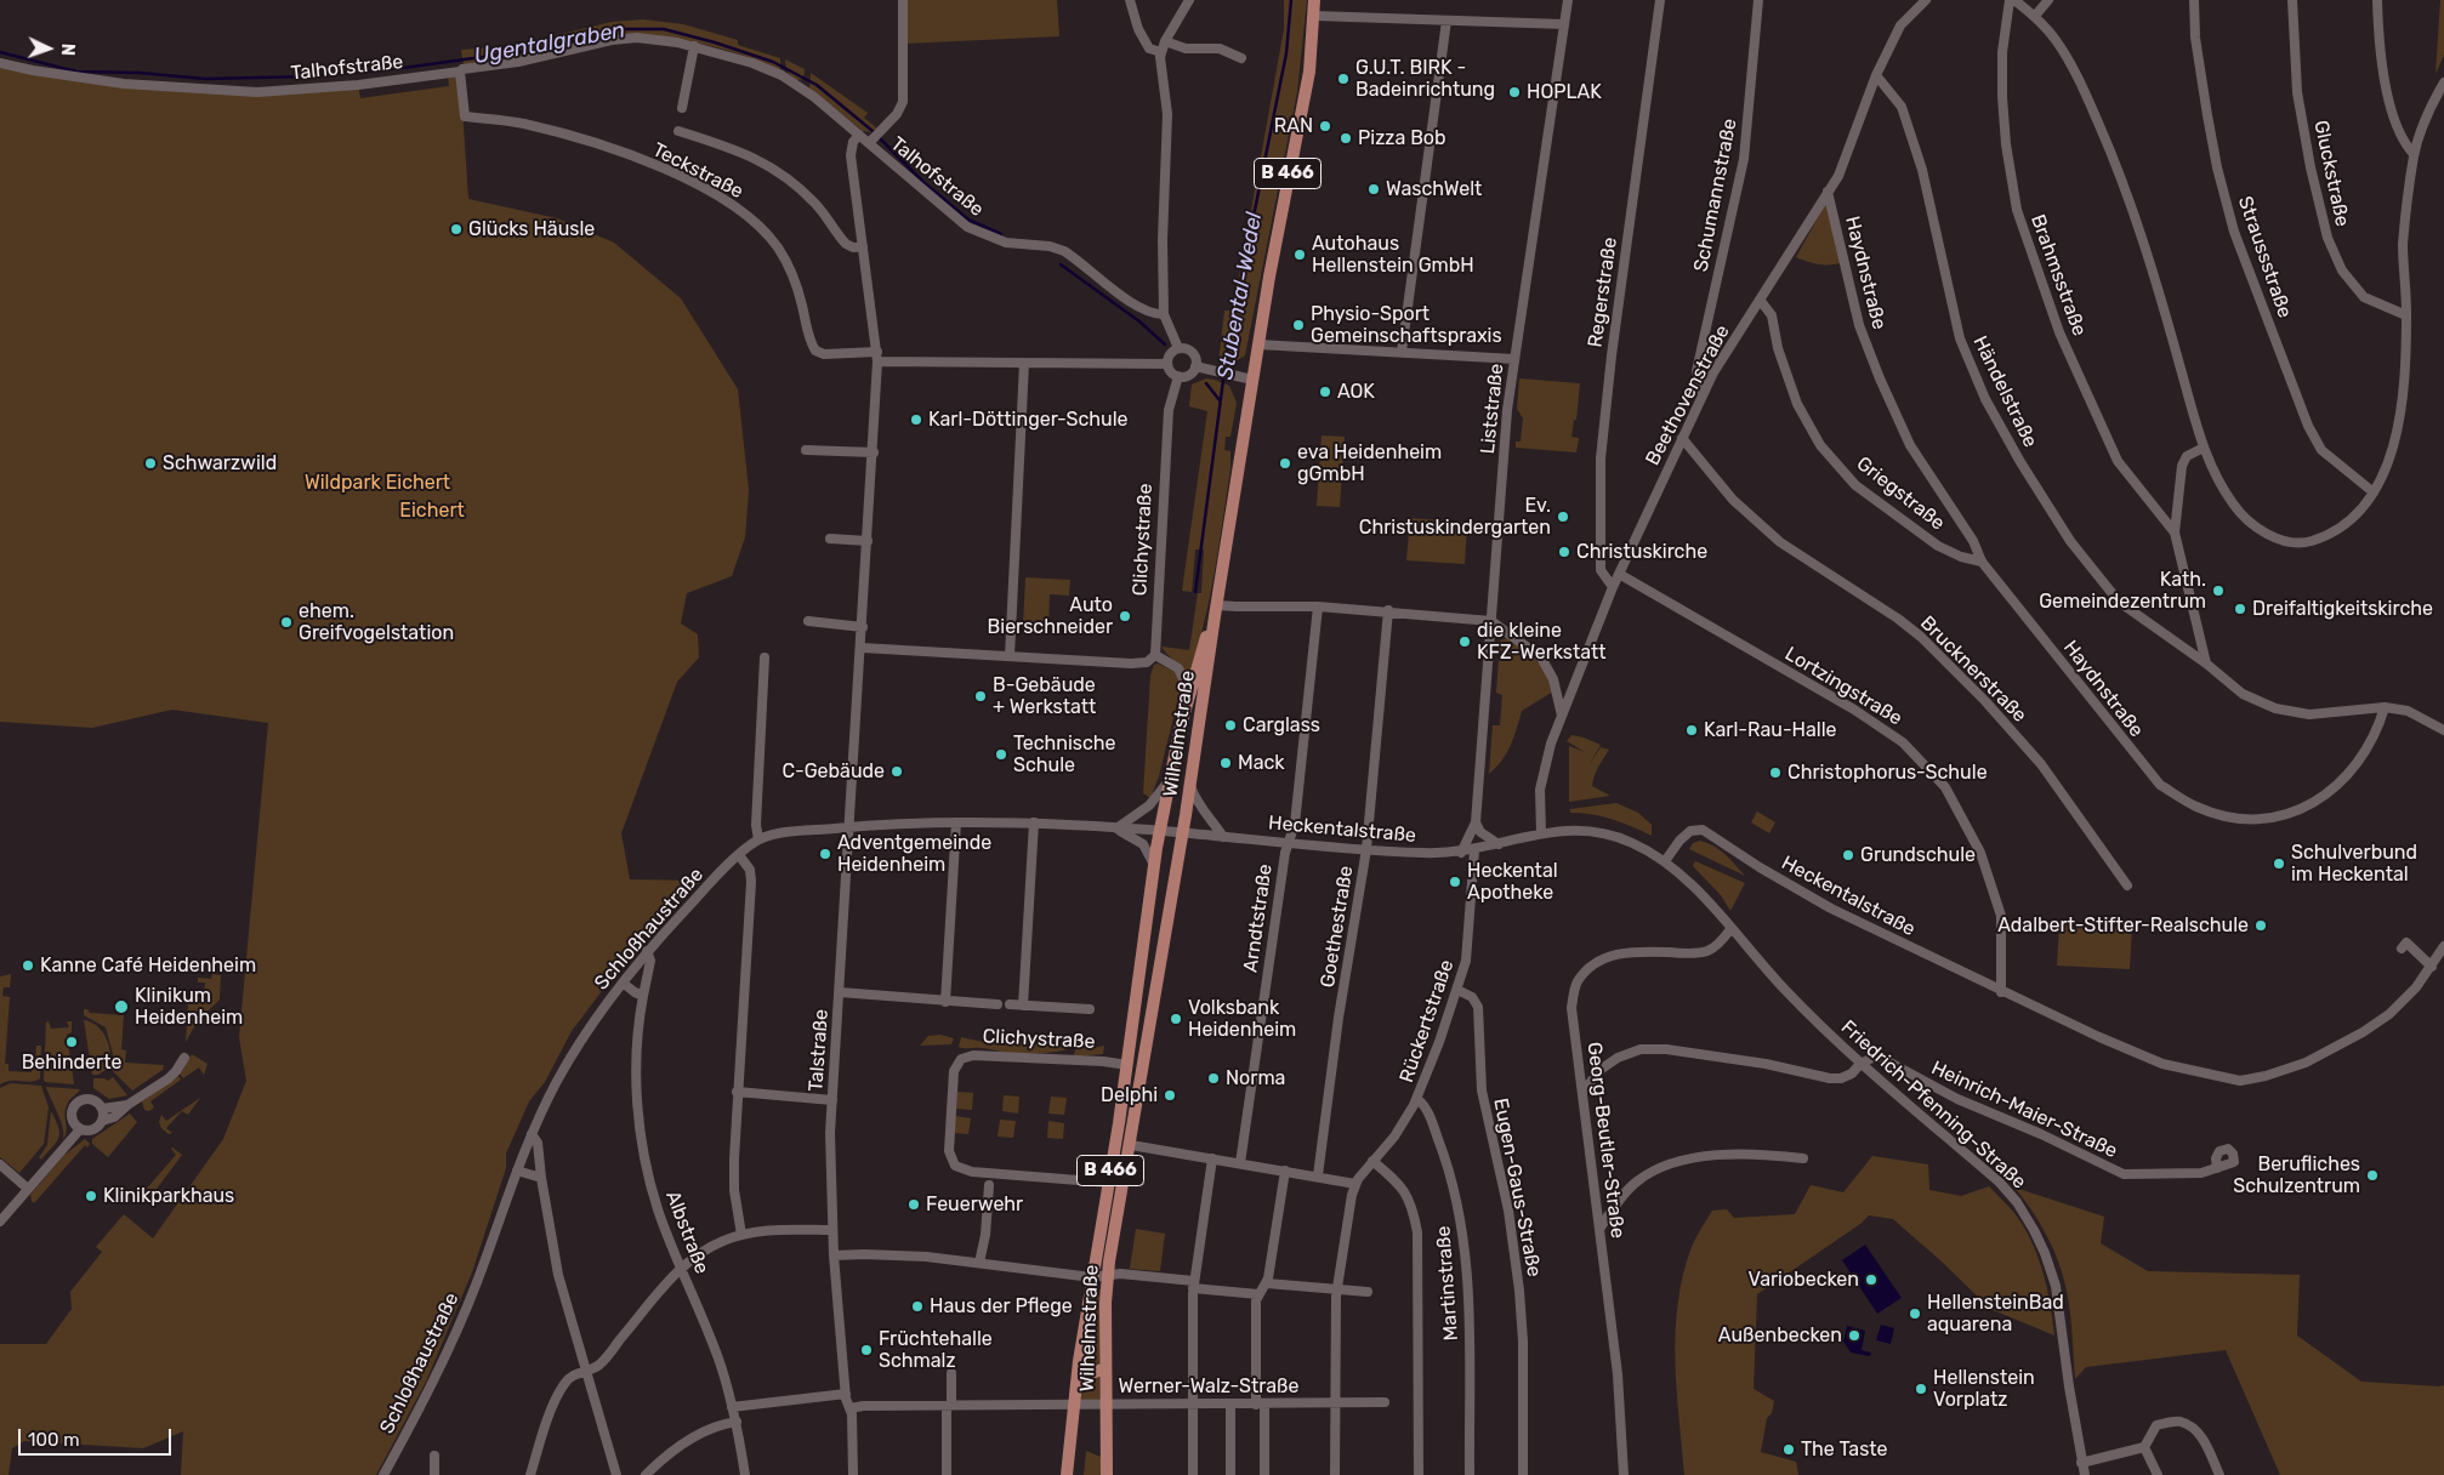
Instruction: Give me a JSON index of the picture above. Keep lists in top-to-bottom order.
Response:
{
  "streets": {
    "main road": ["B 466", "Wilhelmstraße"],
    "street": [
      "Talhofstraße",
      "Teckstraße",
      "Gluckstraße",
      "Schumannstraße",
      "Straussstraße",
      "Haydnstraße",
      "Brahmsstraße",
      "Regerstraße",
      "Händelstraße",
      "Beethovenstraße",
      "Liststraße",
      "Griegstraße",
      "Clichystraße",
      "Brucknerstraße",
      "Lortzingstraße",
      "Heckentalstraße",
      "Arndtstraße",
      "Goethestraße",
      "Schloßhaustraße",
      "Rückertstraße",
      "Talstraße",
      "Friedrich-Pfenning-Straße",
      "Heinrich-Maier-Straße",
      "Georg-Beutler-Straße",
      "Eugen-Gaus-Straße",
      "Albstraße",
      "Martinstraße",
      "Werner-Walz-Straße"
    ]
  },
  "crossings": [
    ["Talhofstraße", "Teckstraße"],
    ["Talhofstraße", "Talstraße"],
    ["Teckstraße", "Clichystraße"],
    ["Teckstraße", "Talstraße"],
    ["B 466", "Clichystraße"],
    ["B 466", "Wilhelmstraße"],
    ["B 466", "Schloßhaustraße"],
    ["B 466", "Werner-Walz-Straße"],
    ["Schumannstraße", "Beethovenstraße"],
    ["Haydnstraße", "Händelstraße"],
    ["Haydnstraße", "Beethovenstraße"],
    ["Haydnstraße", "Griegstraße"],
    ["Regerstraße", "Beethovenstraße"],
    ["Händelstraße", "Beethovenstraße"],
    ["Beethovenstraße", "Griegstraße"],
    ["Beethovenstraße", "Brucknerstraße"],
    ["Beethovenstraße", "Lortzingstraße"],
    ["Beethovenstraße", "Heckentalstraße"],
    ["Liststraße", "Heckentalstraße"],
    ["Lortzingstraße", "Heckentalstraße"],
    ["Wilhelmstraße", "Heckentalstraße"],
    ["Wilhelmstraße", "Schloßhaustraße"],
    ["Wilhelmstraße", "Werner-Walz-Straße"],
    ["Heckentalstraße", "Arndtstraße"],
    ["Heckentalstraße", "Goethestraße"],
    ["Heckentalstraße", "Schloßhaustraße"],
    ["Heckentalstraße", "Rückertstraße"],
    ["Heckentalstraße", "Friedrich-Pfenning-Straße"],
    ["Schloßhaustraße", "Talstraße"],
    ["Schloßhaustraße", "Albstraße"],
    ["Rückertstraße", "Eugen-Gaus-Straße"],
    ["Rückertstraße", "Martinstraße"],
    ["Talstraße", "Werner-Walz-Straße"],
    ["Friedrich-Pfenning-Straße", "Heinrich-Maier-Straße"],
    ["Friedrich-Pfenning-Straße", "Georg-Beutler-Straße"]
  ],
  "water": ["Ugentalgraben", "Stubental-Wedel"],
  "parks": ["Wildpark Eichert", "Eichert"],
  "places": [
    "G.U.T. BIRK - Badeinrichtung",
    "HOPLAK",
    "RAN",
    "Pizza Bob",
    "WaschWelt",
    "Glücks Häusle",
    "Autohaus Hellenstein GmbH",
    "Physio-Sport Gemeinschaftspraxis",
    "AOK",
    "Karl-Döttinger-Schule",
    "Schwarzwild",
    "eva Heidenheim gGmbH",
    "Ev. Christuskindergarten",
    "Christuskirche",
    "Kath. Gemeindezentrum",
    "Dreifaltigkeitskirche",
    "Auto Bierschneider",
    "ehem. Greifvogelstation",
    "die kleine KFZ-Werkstatt",
    "B-Gebäude + Werkstatt",
    "Carglass",
    "Karl-Rau-Halle",
    "Technische Schule",
    "Mack",
    "C-Gebäude",
    "Christophorus-Schule",
    "Adventgemeinde Heidenheim",
    "Grundschule",
    "Schulverbund im Heckental",
    "Heckental Apotheke",
    "Adalbert-Stifter-Realschule",
    "Kanne Café Heidenheim",
    "Klinikum Heidenheim",
    "Volksbank Heidenheim",
    "Behinderte",
    "Norma",
    "Delphi",
    "Berufliches Schulzentrum",
    "Klinikparkhaus",
    "Feuerwehr",
    "Variobecken",
    "Haus der Pflege",
    "HellensteinBad aquarena",
    "Außenbecken",
    "Früchtehalle Schmalz",
    "Hellenstein Vorplatz",
    "The Taste"
  ],
  "scale_bar": "100 m",
  "north": "right"
}
